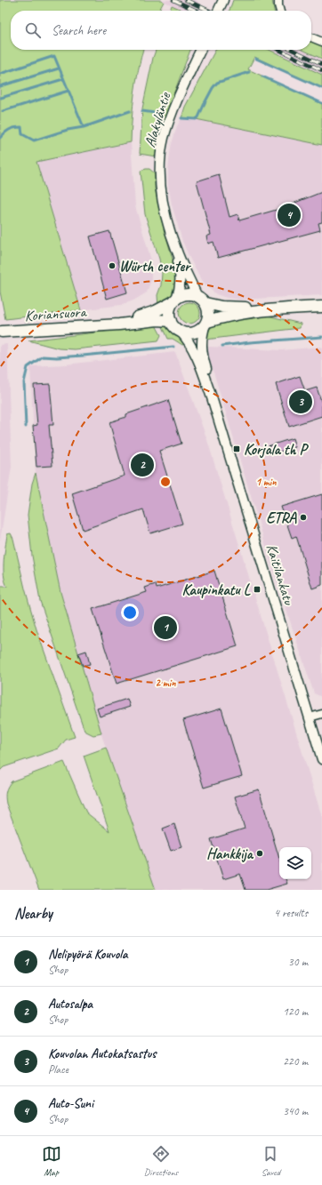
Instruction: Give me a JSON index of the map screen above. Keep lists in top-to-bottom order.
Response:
{
  "streets": {
    "main road": ["Koriansuora"],
    "street": ["Alakyläntie", "Kaitilankatu"]
  },
  "crossings": [
    ["Alakyläntie", "Koriansuora"],
    ["Alakyläntie", "Kaitilankatu"],
    ["Koriansuora", "Kaitilankatu"]
  ],
  "places": {
    "other": ["Würth center", "ETRA", "Hankkija"],
    "transit": ["Korjala th P", "Kaupinkatu L"]
  },
  "page": {
    "search": "Search here",
    "pins": [
      "4",
      "3",
      "2",
      "1"
    ],
    "heading": ["Nearby", "4 results"],
    "list": [
      {
        "mark": "1",
        "name": "Nelipyörä Kouvola",
        "note": "Shop",
        "value": "30 m"
      },
      {
        "mark": "2",
        "name": "Autosalpa",
        "note": "Shop",
        "value": "120 m"
      },
      {
        "mark": "3",
        "name": "Kouvolan Autokatsastus",
        "note": "Place",
        "value": "220 m"
      },
      {
        "mark": "4",
        "name": "Auto-Suni",
        "note": "Shop",
        "value": "340 m"
      }
    ],
    "nav": ["Map", "Directions", "Saved"]
  },
  "rings": ["1 min", "2 min"]
}
